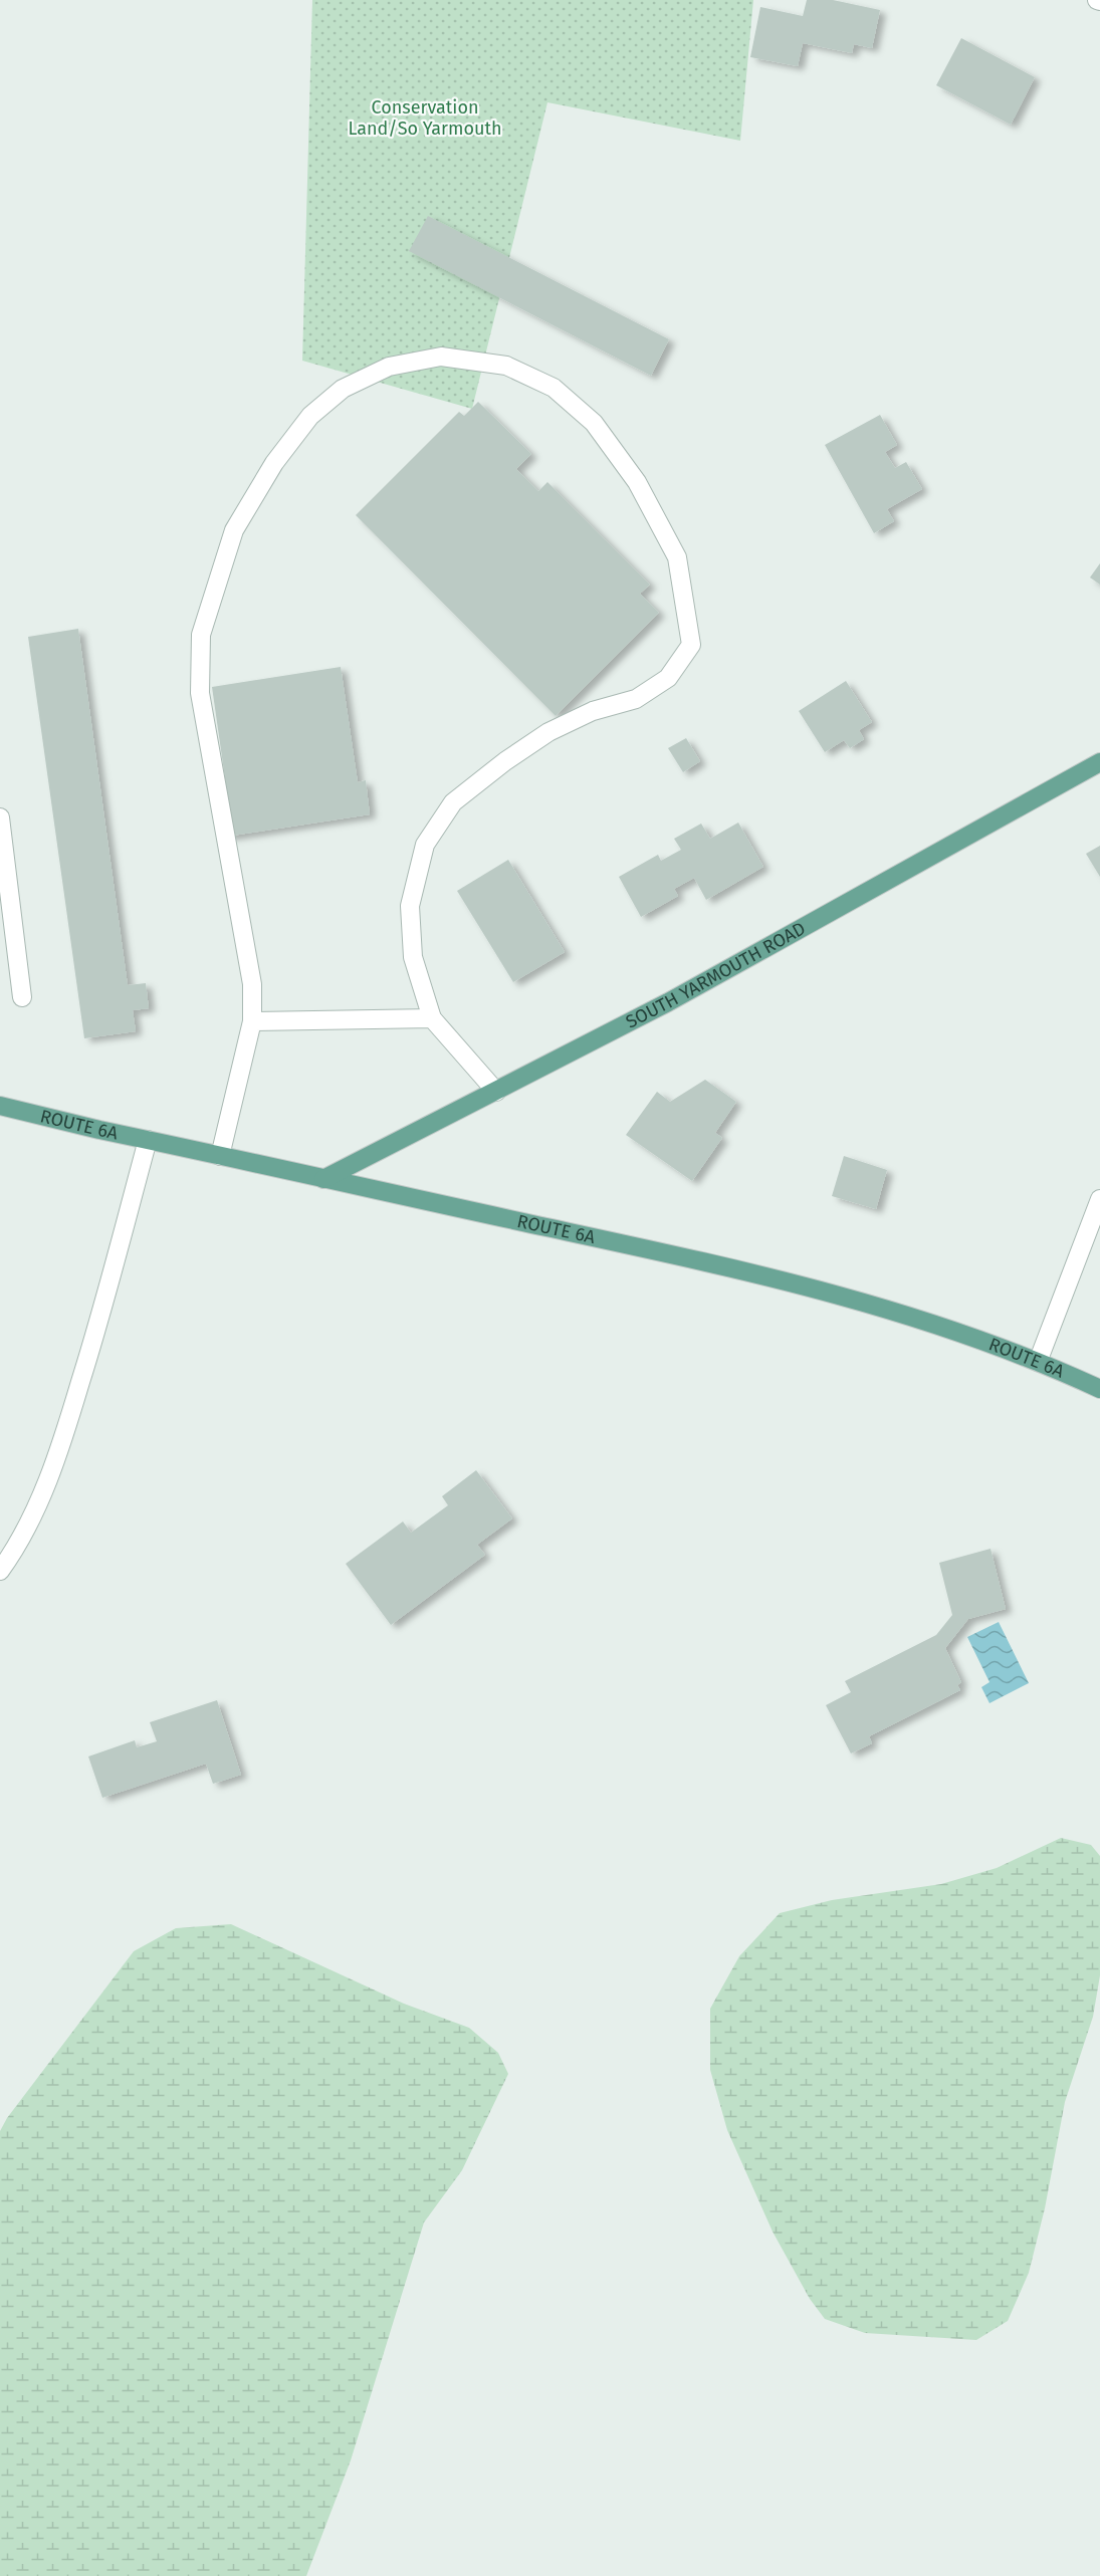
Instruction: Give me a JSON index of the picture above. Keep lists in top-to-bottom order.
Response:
{
  "streets": {
    "main road": ["SOUTH YARMOUTH ROAD", "ROUTE 6A"]
  },
  "crossings": [
    ["SOUTH YARMOUTH ROAD", "ROUTE 6A"]
  ],
  "parks": ["Conservation Land/So Yarmouth"]
}
